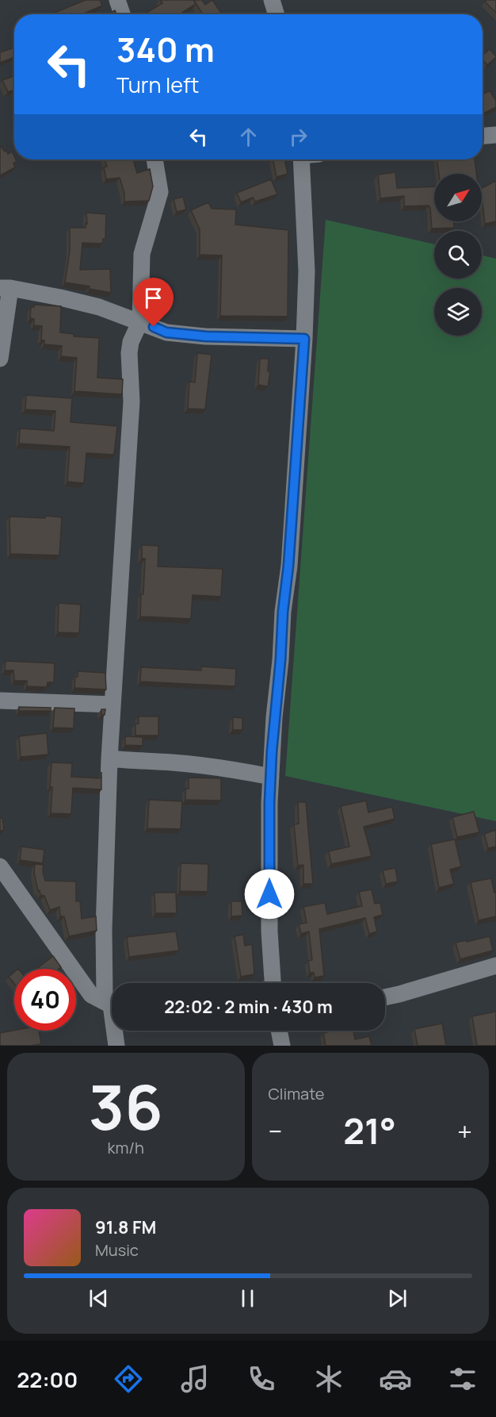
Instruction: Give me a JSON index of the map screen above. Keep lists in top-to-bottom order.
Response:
{
  "north": "top right",
  "page": {
    "turn": ["340 m", "Turn left"],
    "limit": "40",
    "trip": "22:02 · 2 min · 430 m",
    "tile": [
      ["36", "km/h"],
      "Climate"
    ],
    "heat": ["−", "21°", "+"],
    "song": ["91.8 FM", "Music"],
    "tabs": "22:00"
  }
}
